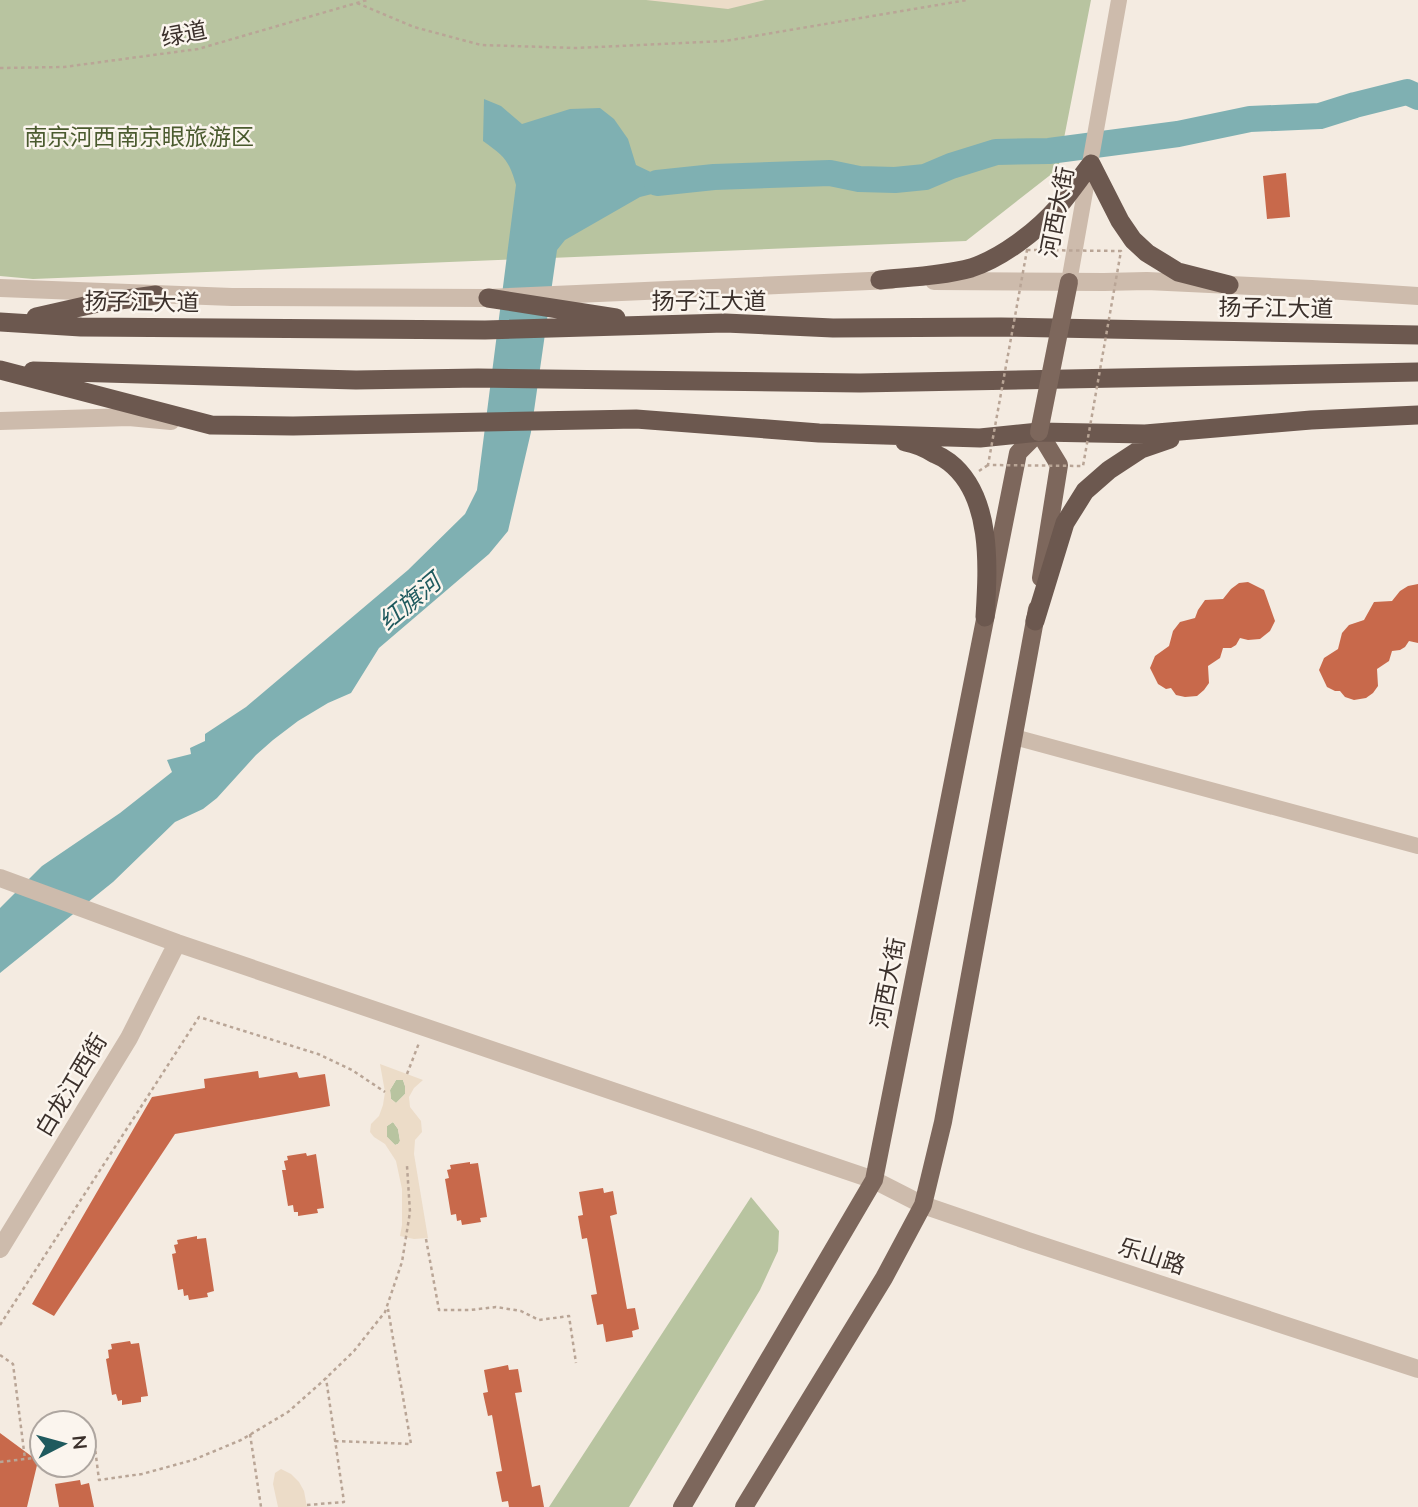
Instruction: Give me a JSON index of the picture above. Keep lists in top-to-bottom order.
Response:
{
  "streets": {
    "highway": ["扬子江大道"],
    "main road": ["河西大街"],
    "street": ["白龙江西街", "乐山路"],
    "path": ["绿道"]
  },
  "crossings": [
    ["河西大街", "扬子江大道"],
    ["河西大街", "乐山路"],
    ["白龙江西街", "乐山路"]
  ],
  "water": ["红旗河"],
  "parks": ["南京河西南京眼旅游区"],
  "north": "right"
}
